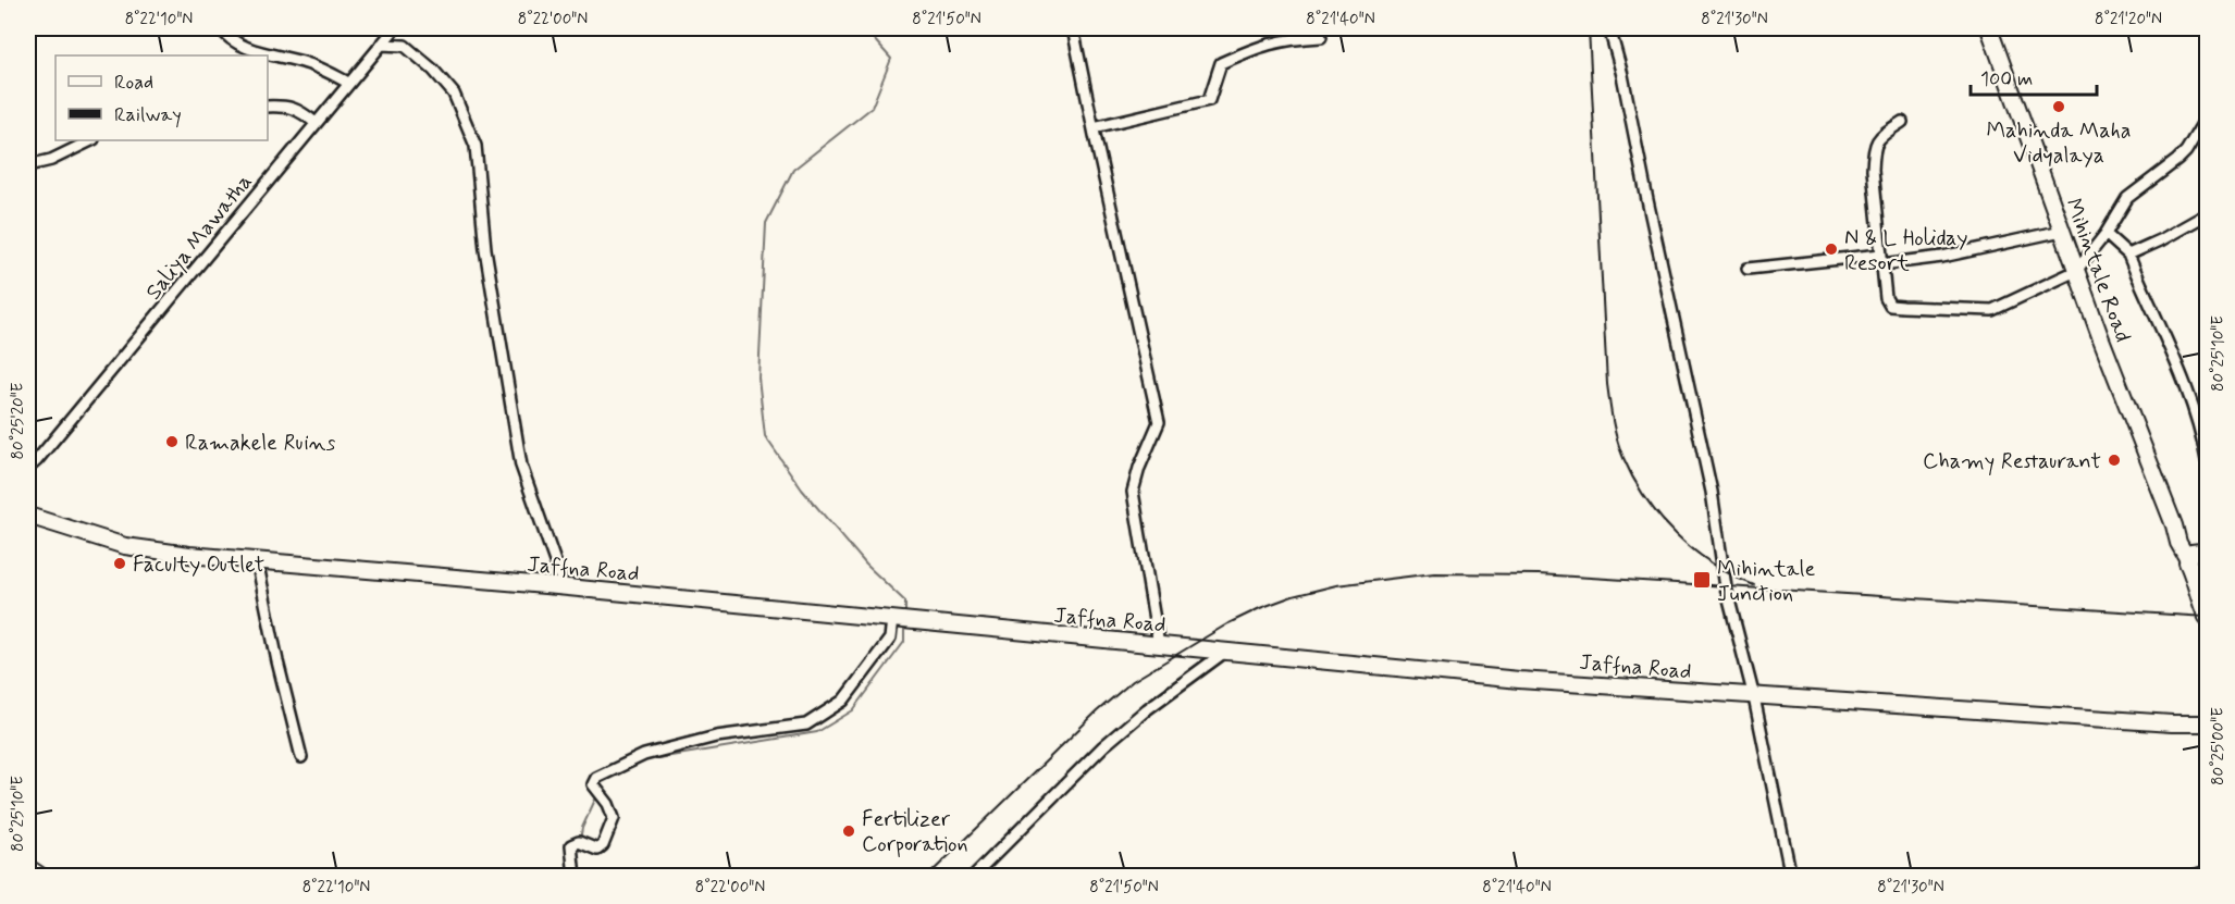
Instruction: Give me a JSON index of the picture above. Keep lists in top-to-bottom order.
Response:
{
  "streets": {
    "highway": ["Mihintale Road", "Jaffna Road"],
    "street": ["Saliya Mawatha"]
  },
  "places": {
    "other": [
      "Mahinda Maha Vidyalaya",
      "N & L Holiday Resort",
      "Ramakele Ruins",
      "Chamy Restaurant",
      "Faculty Outlet",
      "Fertilizer Corporation"
    ],
    "transit": ["Mihintale Junction"]
  },
  "legend": ["Road", "Railway"],
  "scale_bar": "100 m",
  "coordinates": [
    "8°22'10\"N",
    "8°22'00\"N",
    "8°21'50\"N",
    "8°21'40\"N",
    "8°21'30\"N",
    "8°21'20\"N",
    "80°25'10\"E",
    "80°25'20\"E",
    "80°25'00\"E"
  ]
}
